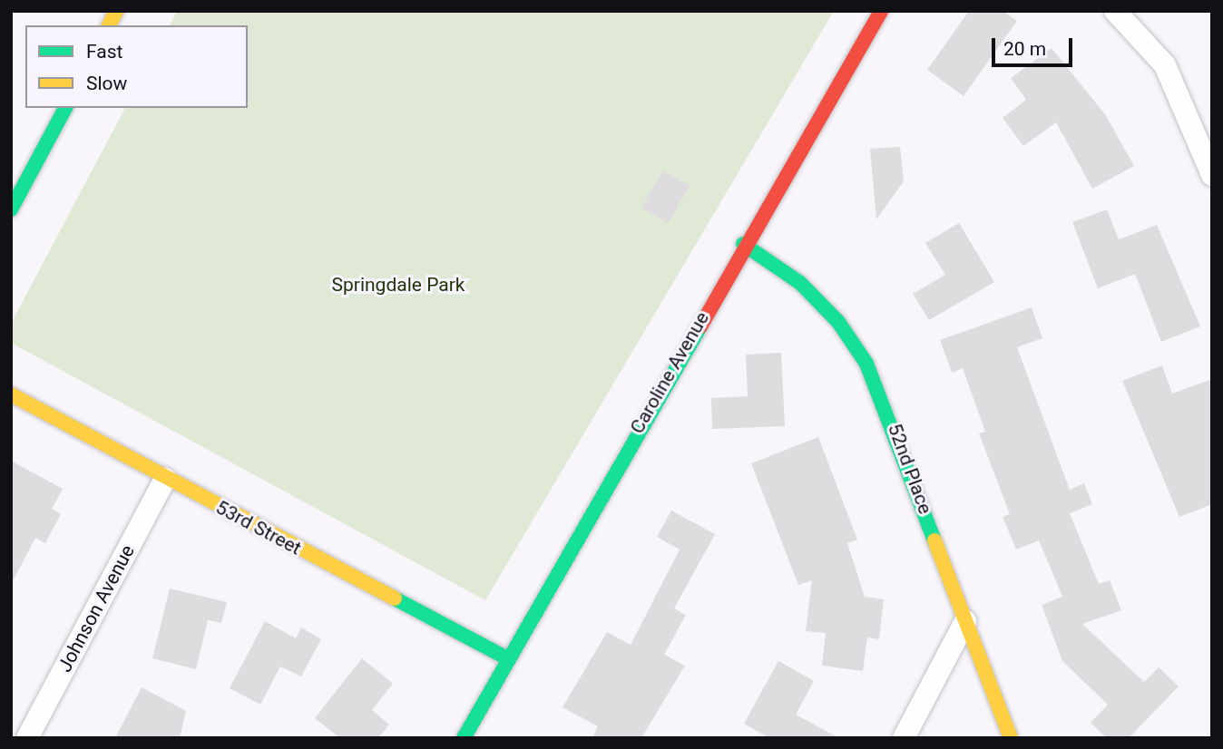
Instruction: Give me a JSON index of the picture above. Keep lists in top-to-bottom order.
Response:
{
  "streets": {
    "street": [
      "Caroline Avenue",
      "52nd Place",
      "53rd Street",
      "Johnson Avenue"
    ]
  },
  "crossings": [
    ["Caroline Avenue", "52nd Place"],
    ["Caroline Avenue", "53rd Street"],
    ["53rd Street", "Johnson Avenue"]
  ],
  "parks": ["Springdale Park"],
  "legend": ["Fast", "Slow"],
  "scale_bar": "20 m"
}
